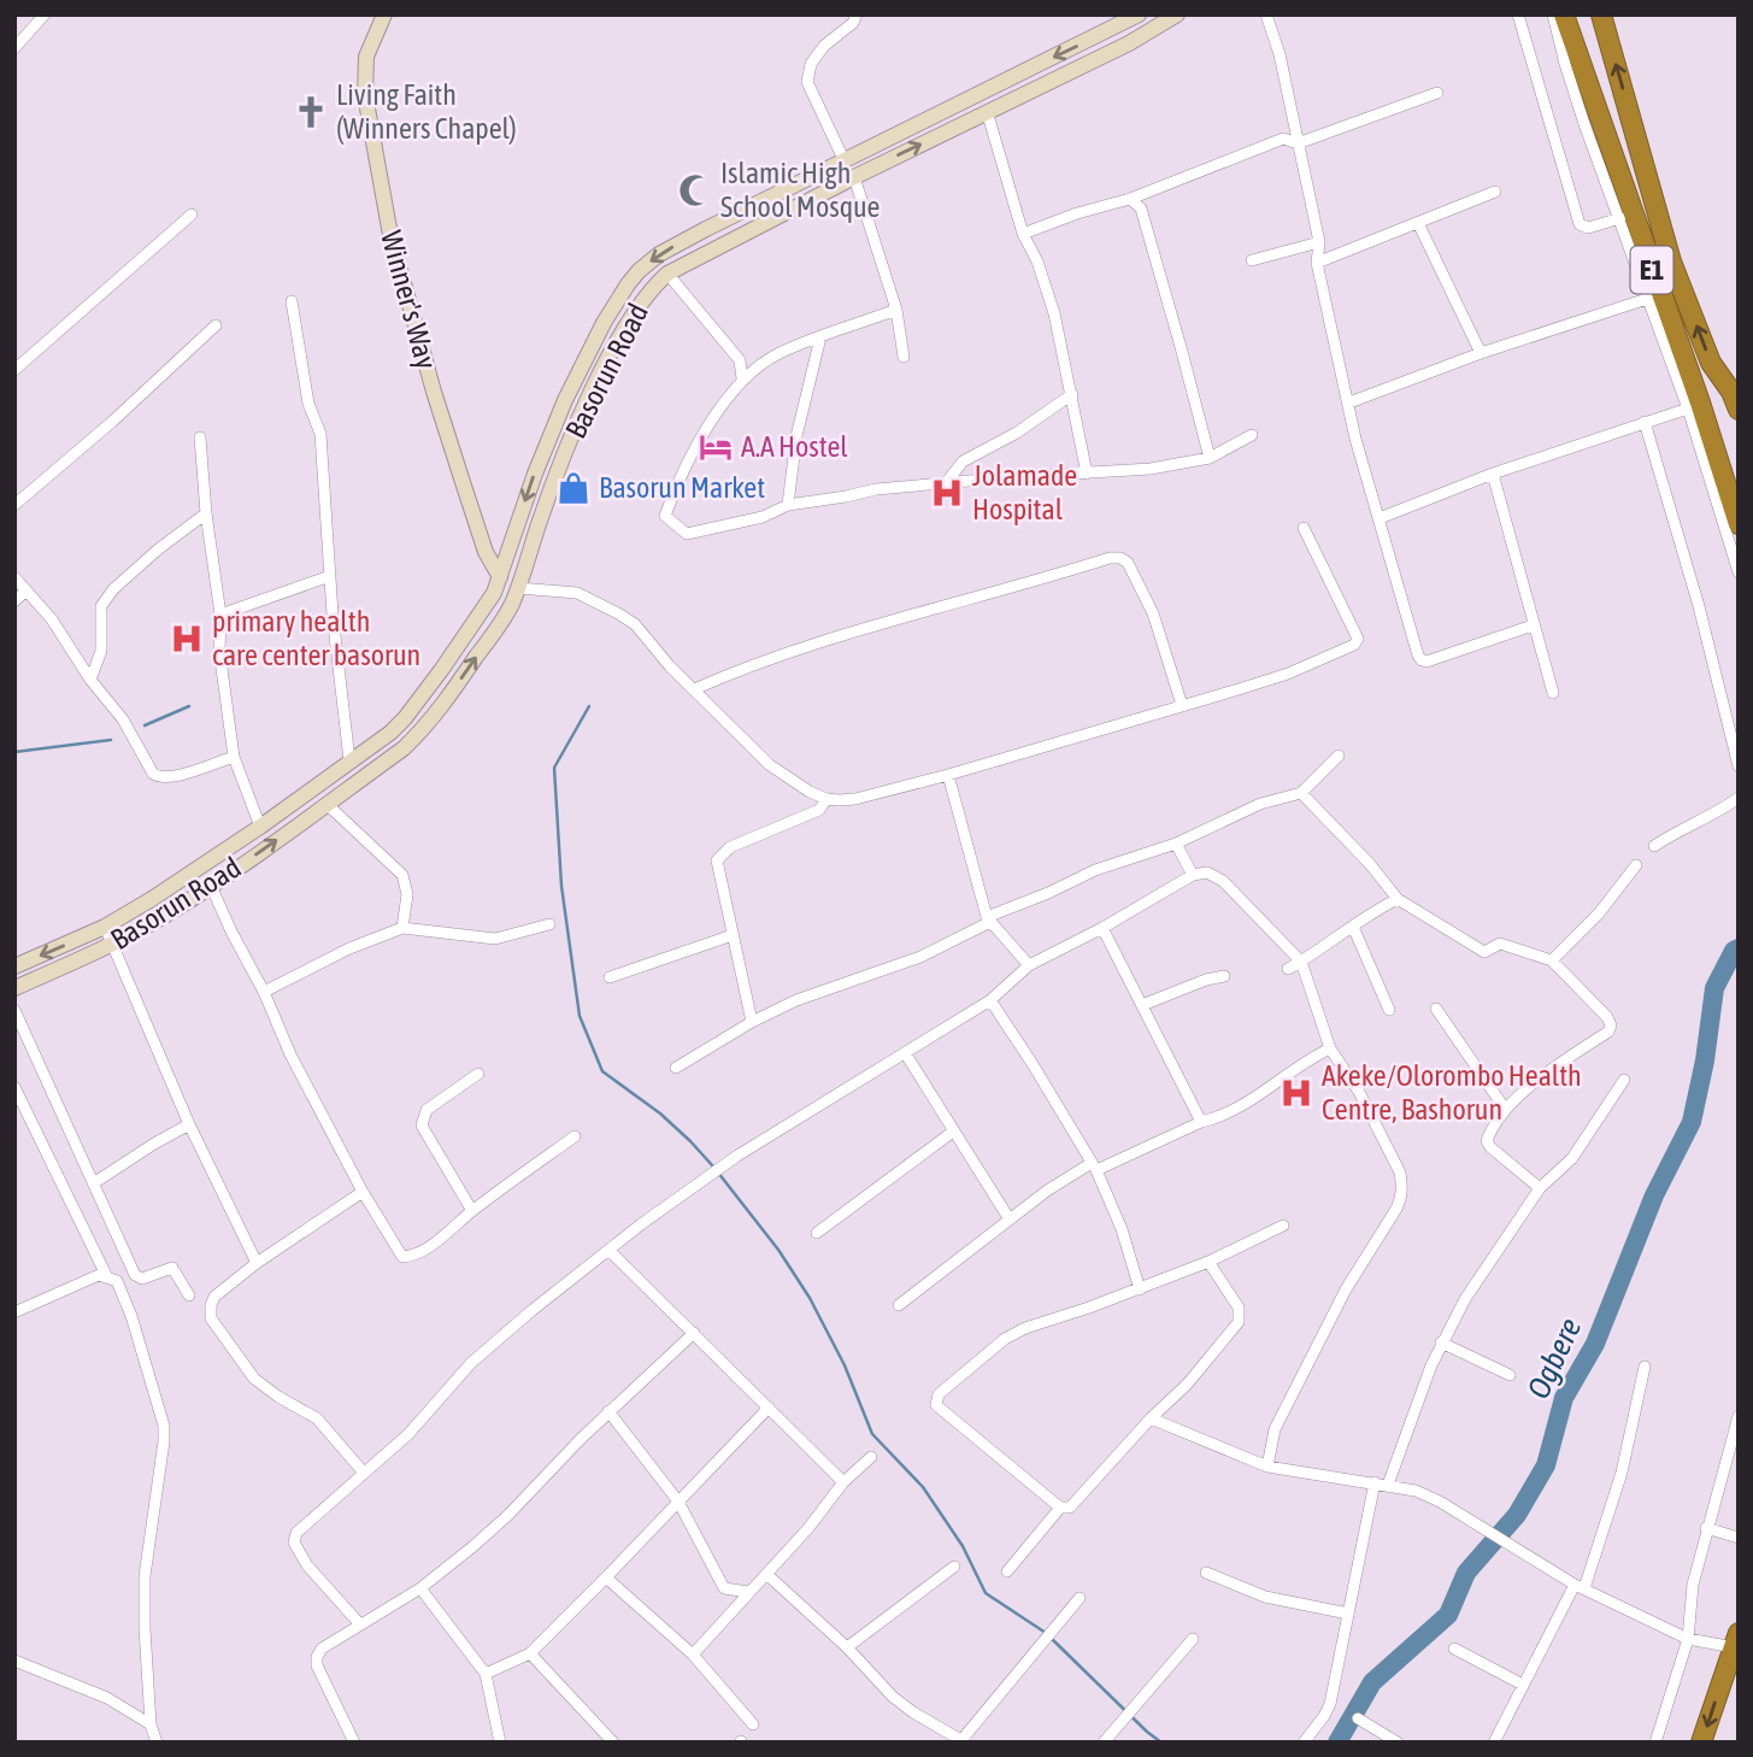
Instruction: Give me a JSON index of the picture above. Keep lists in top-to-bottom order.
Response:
{
  "streets": {
    "highway": ["E1"],
    "main road": ["Winner's Way", "Basorun Road"]
  },
  "crossings": [
    ["Winner's Way", "Basorun Road"]
  ],
  "water": ["Ogbere"],
  "places": {
    "church": ["Living Faith (Winners Chapel)"],
    "mosque": ["Islamic High School Mosque"],
    "hotel": ["A.A Hostel"],
    "shop": ["Basorun Market"],
    "hospital": ["Jolamade Hospital", "primary health care center basorun", "Akeke/Olorombo Health Centre, Bashorun"]
  }
}
